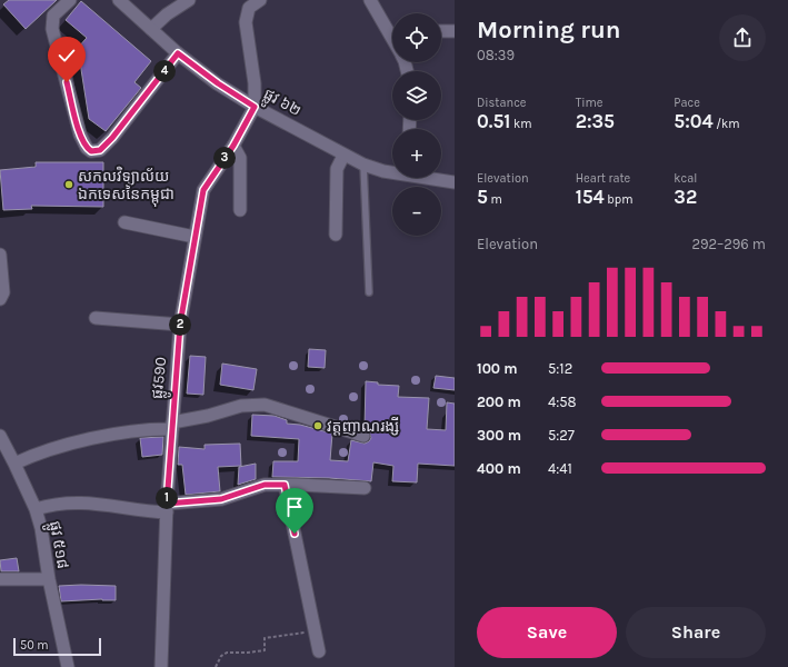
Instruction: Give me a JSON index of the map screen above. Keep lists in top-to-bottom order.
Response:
{
  "streets": {
    "street": ["ផ្លូវ ៦២", "ផ្លូវ590", "ផ្លូវ ៥១៨"]
  },
  "crossings": [
    ["ផ្លូវ ៦២", "ផ្លូវ590"]
  ],
  "places": ["សកលវិទ្យាល័យ ឯកទេសនៃកម្ពុជា", "វត្តញាណរង្សី"],
  "scale_bar": "50 m",
  "page": {
    "heading": ["Morning run", "08:39"],
    "map_buttons": ["+", "−"],
    "pins": [
      "4",
      "3",
      "2",
      "1"
    ],
    "stats": [
      ["Distance", "0.51 km"],
      ["Time", "2:35"],
      ["Pace", "5:04 /km"],
      ["Elevation", "5 m"],
      ["Heart rate", "154 bpm"],
      ["kcal", "32"]
    ],
    "chart": ["Elevation", "292–296 m"],
    "list": [
      {
        "name": "100 m",
        "note": "5:12"
      },
      {
        "name": "200 m",
        "note": "4:58"
      },
      {
        "name": "300 m",
        "note": "5:27"
      },
      {
        "name": "400 m",
        "note": "4:41"
      }
    ],
    "buttons": ["Save", "Share"],
    "scale": "50 m"
  }
}
